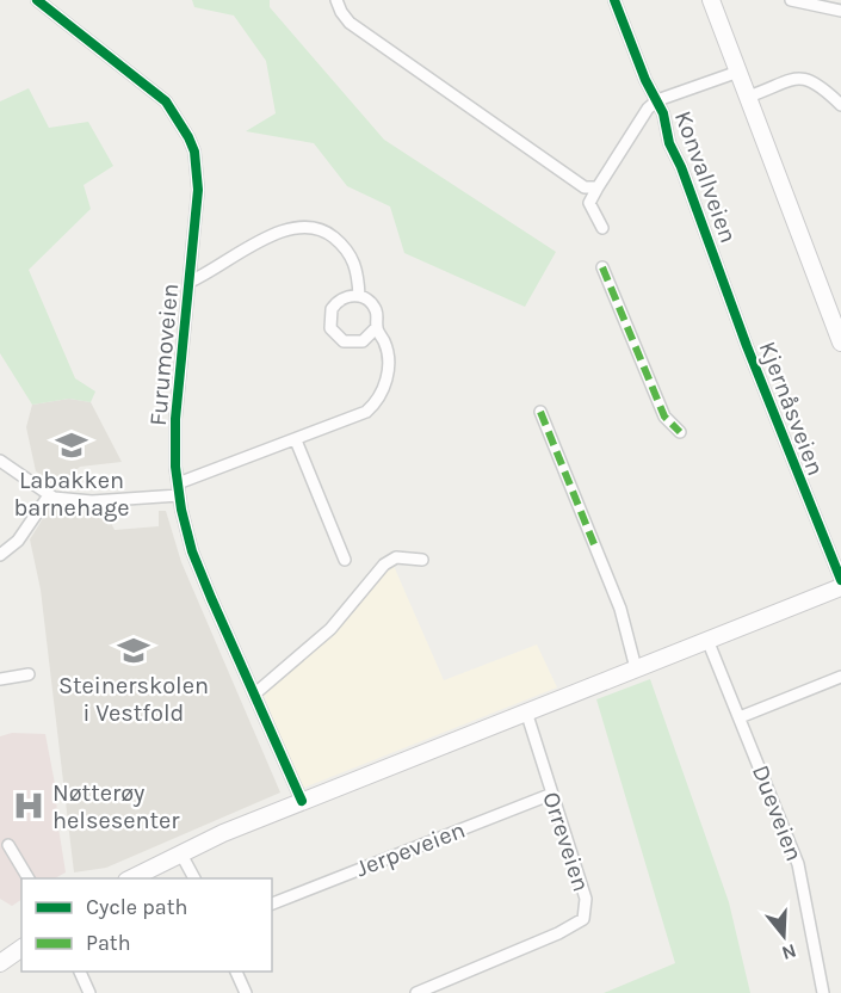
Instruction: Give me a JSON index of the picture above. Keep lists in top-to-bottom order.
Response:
{
  "streets": {
    "street": [
      "Konvallveien",
      "Furumoveien",
      "Kjernåsveien",
      "Dueveien",
      "Orreveien",
      "Jerpeveien"
    ]
  },
  "crossings": [
    ["Konvallveien", "Kjernåsveien"],
    ["Orreveien", "Jerpeveien"]
  ],
  "places": {
    "school or university": ["Labakken barnehage", "Steinerskolen i Vestfold"],
    "hospital": ["Nøtterøy helsesenter"]
  },
  "legend": ["Cycle path", "Path"],
  "north": "bottom"
}
